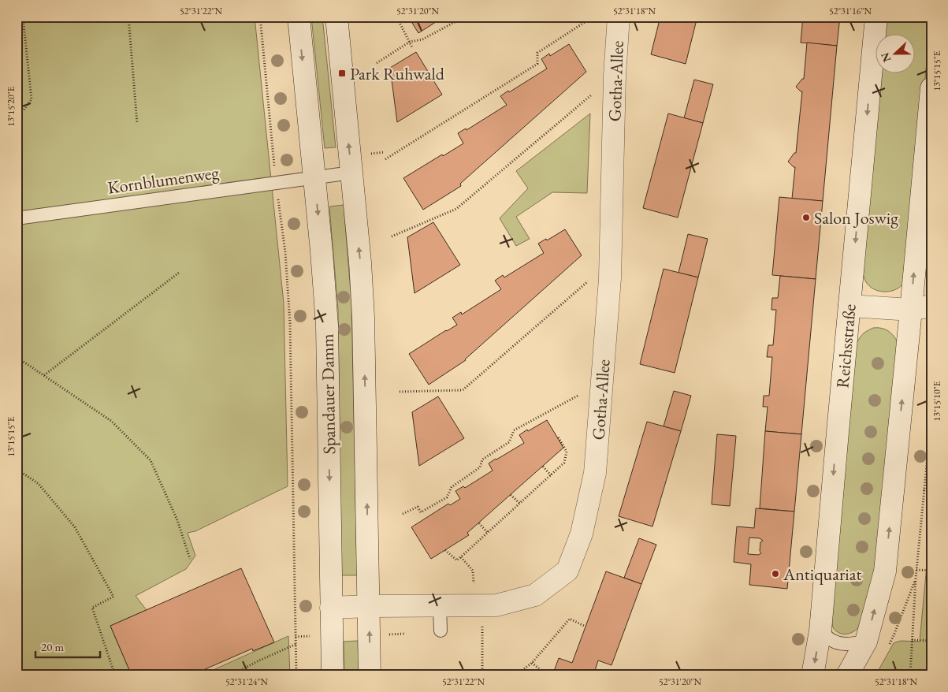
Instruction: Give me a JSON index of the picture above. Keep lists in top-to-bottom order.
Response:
{
  "streets": {
    "main road": ["Gotha-Allee", "Reichsstraße", "Spandauer Damm"],
    "lane": ["Kornblumenweg"]
  },
  "crossings": [
    ["Kornblumenweg", "Spandauer Damm"]
  ],
  "places": {
    "transit": ["Park Ruhwald"],
    "other": ["Salon Joswig", "Antiquariat"]
  },
  "scale_bar": "20 m",
  "north": "left",
  "coordinates": [
    "52°31'22\"N",
    "52°31'20\"N",
    "52°31'18\"N",
    "52°31'16\"N",
    "13°15'15\"E",
    "13°15'20\"E",
    "13°15'10\"E",
    "52°31'24\"N"
  ]
}
